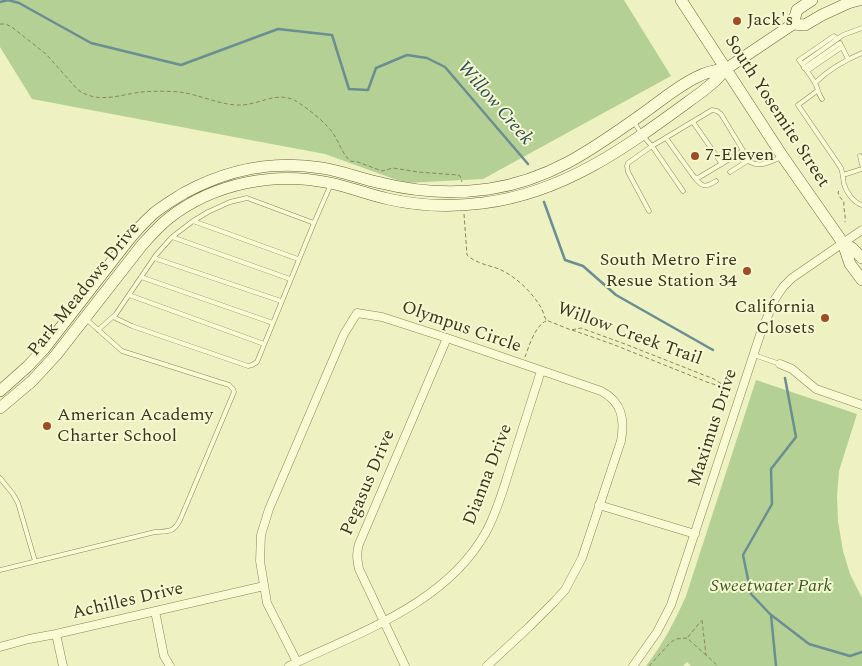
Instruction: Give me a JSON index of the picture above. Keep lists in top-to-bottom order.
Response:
{
  "streets": {
    "main road": ["South Yosemite Street", "Park Meadows Drive"],
    "street": [
      "Olympus Circle",
      "Maximus Drive",
      "Dianna Drive",
      "Pegasus Drive",
      "Achilles Drive"
    ],
    "path": ["Willow Creek Trail"]
  },
  "crossings": [
    ["South Yosemite Street", "Park Meadows Drive"],
    ["South Yosemite Street", "Maximus Drive"],
    ["Olympus Circle", "Dianna Drive"],
    ["Olympus Circle", "Pegasus Drive"],
    ["Olympus Circle", "Achilles Drive"],
    ["Dianna Drive", "Pegasus Drive"]
  ],
  "water": ["Willow Creek"],
  "parks": ["Sweetwater Park"],
  "places": [
    "Jack's",
    "7-Eleven",
    "South Metro Fire Resue Station 34",
    "California Closets",
    "American Academy Charter School"
  ]
}
